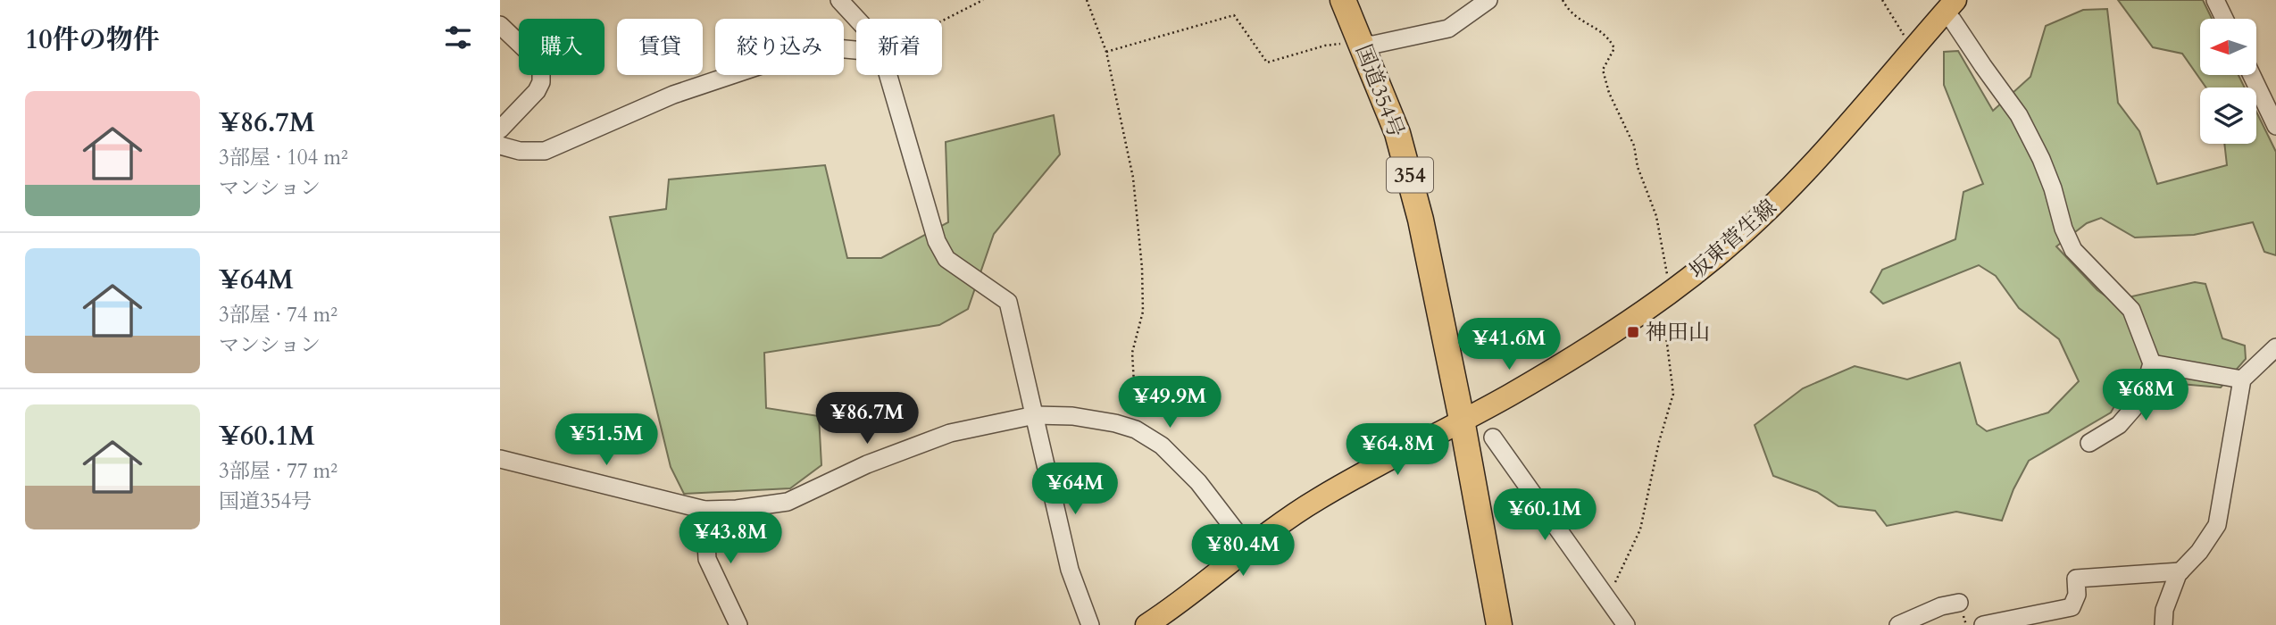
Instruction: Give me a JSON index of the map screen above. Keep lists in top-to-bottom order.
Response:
{
  "streets": {
    "highway": ["国道354号", "354"],
    "main road": ["坂東菅生線"]
  },
  "crossings": [
    ["国道354号", "坂東菅生線"]
  ],
  "places": {
    "transit": ["神田山"]
  },
  "north": "left",
  "page": {
    "heading": "10件の物件",
    "chip": [
      "購入",
      "賃貸",
      "絞り込み",
      "新着"
    ],
    "list": [
      {
        "name": "¥86.7M",
        "note": "3部屋 · 104 m² · マンション"
      },
      {
        "name": "¥64M",
        "note": "3部屋 · 74 m² · マンション"
      },
      {
        "name": "¥60.1M",
        "note": "3部屋 · 77 m² · 国道354号"
      }
    ],
    "price": [
      "¥41.6M",
      "¥68M",
      "¥49.9M",
      "¥86.7M",
      "¥51.5M",
      "¥64.8M",
      "¥64M",
      "¥60.1M",
      "¥43.8M",
      "¥80.4M"
    ]
  }
}
